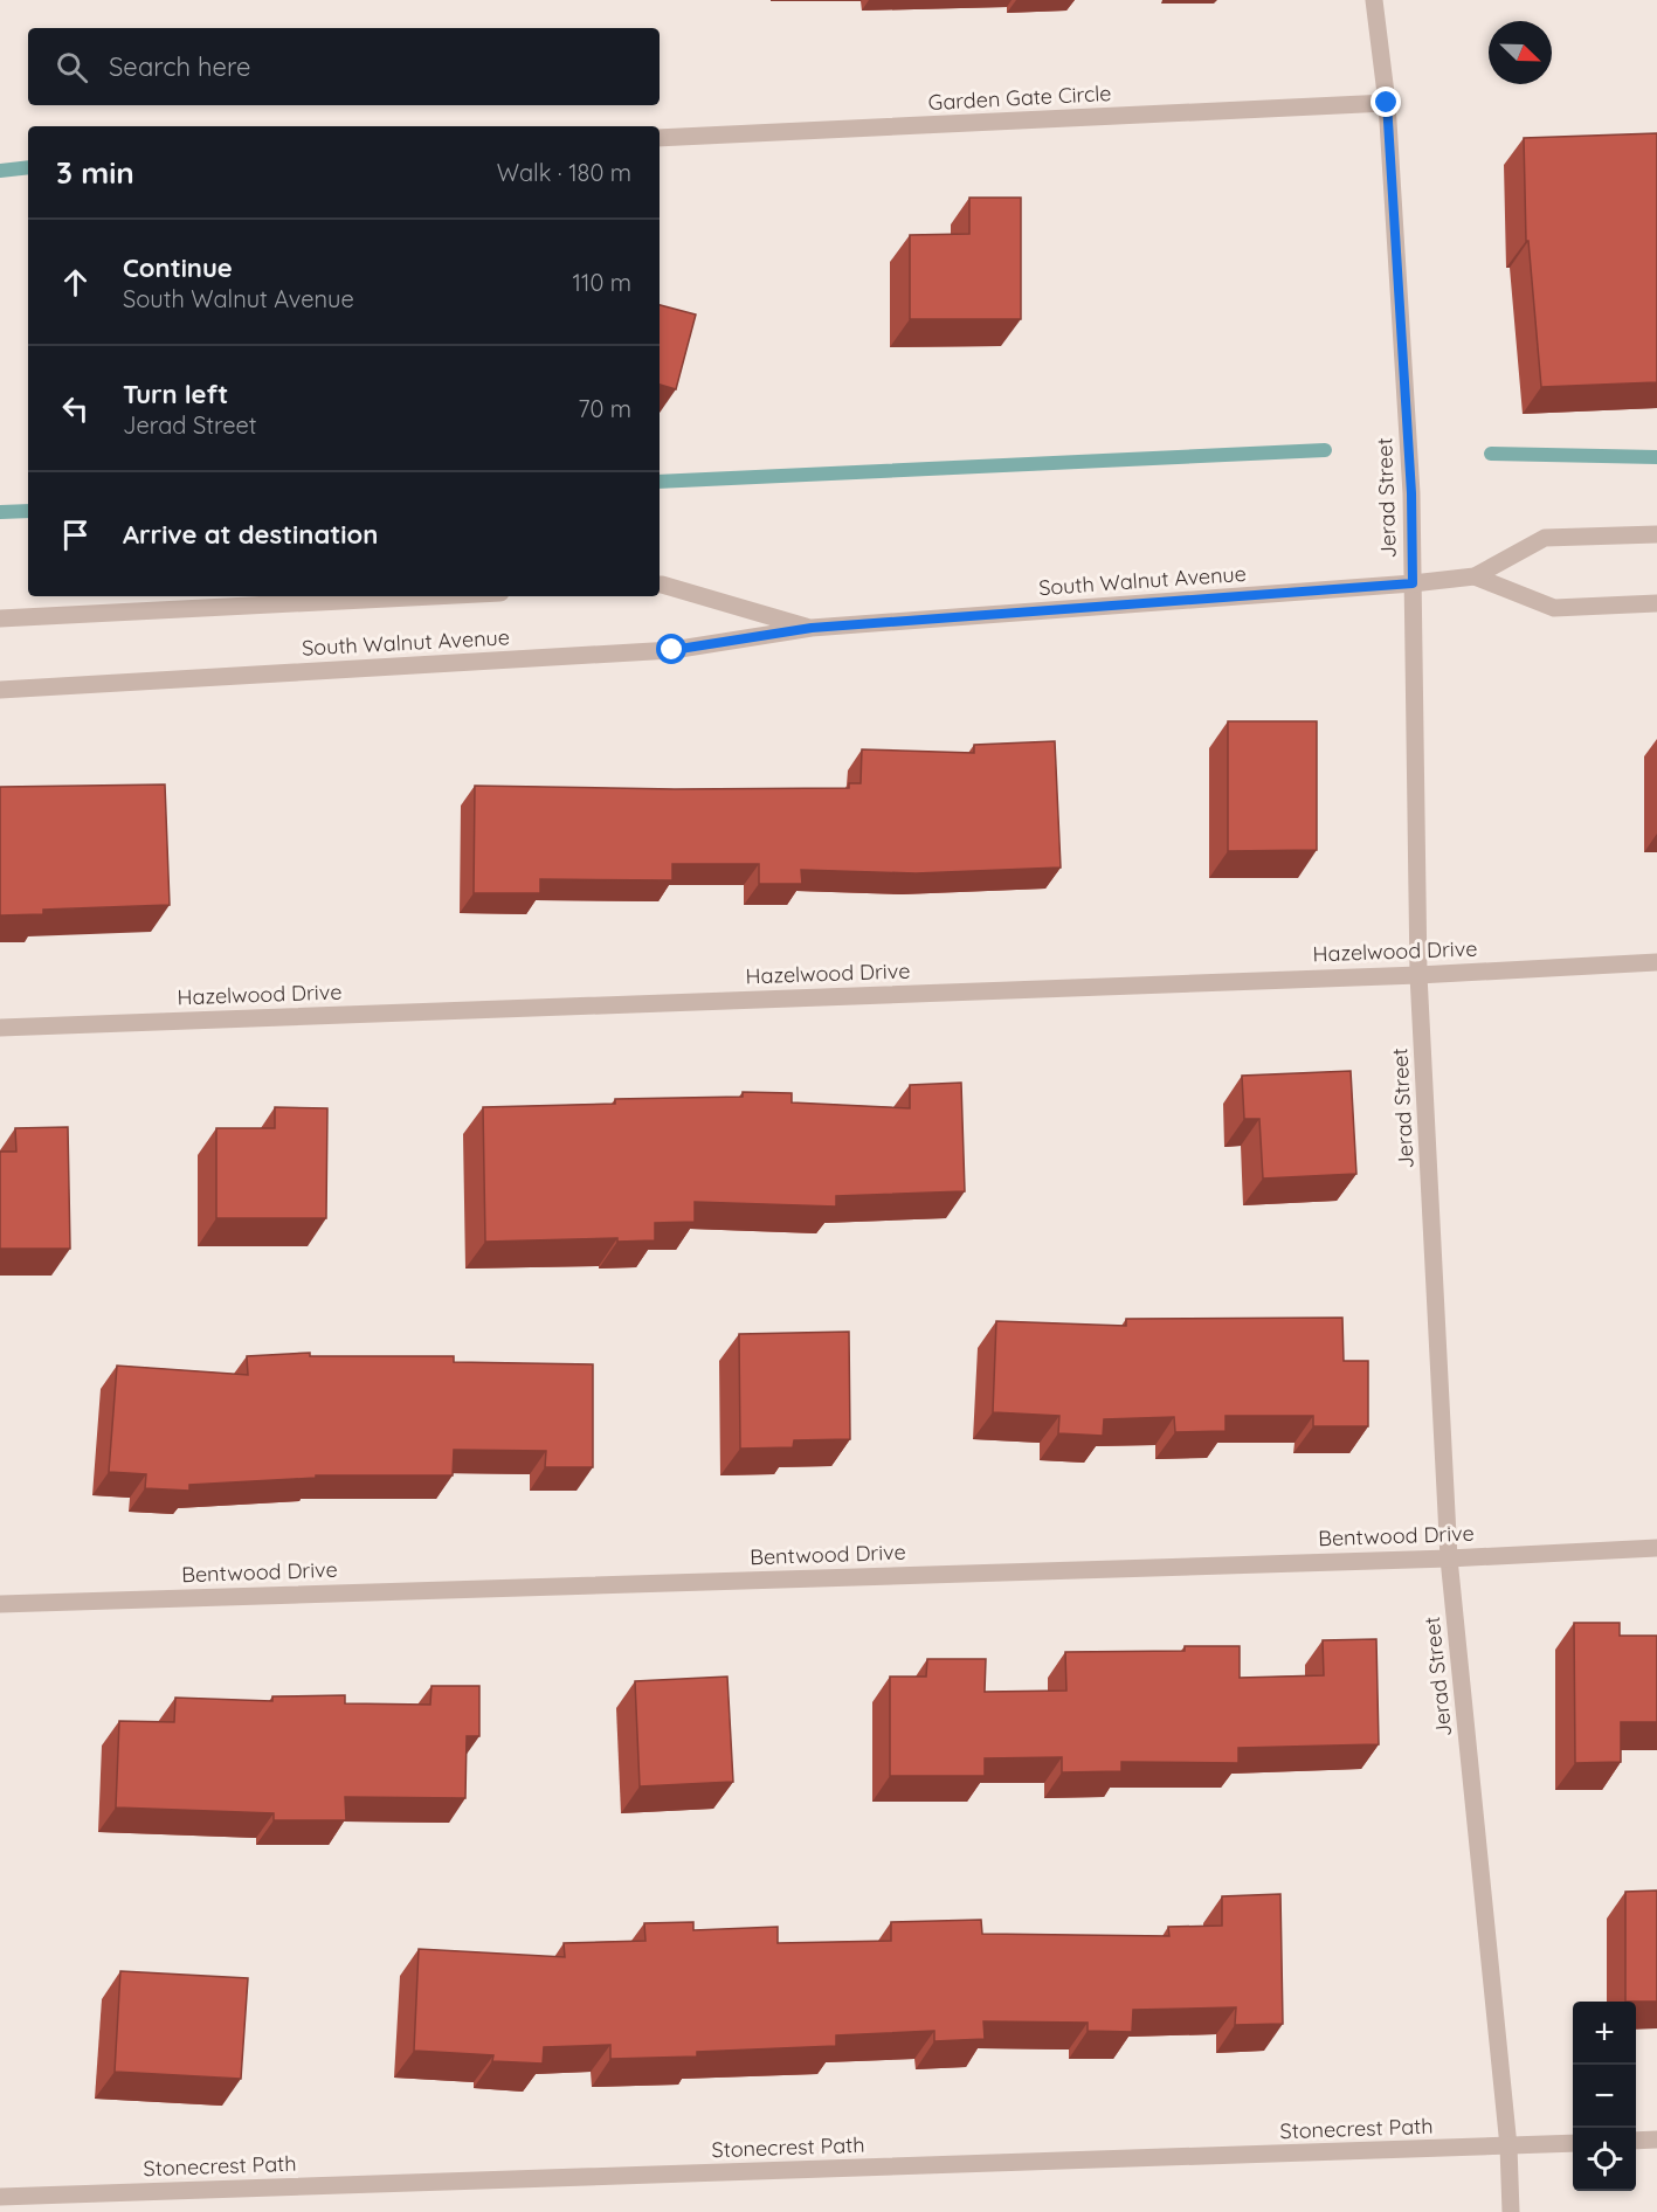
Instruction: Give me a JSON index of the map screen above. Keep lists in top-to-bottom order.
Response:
{
  "streets": {
    "street": [
      "Garden Gate Circle",
      "Jerad Street",
      "South Walnut Avenue",
      "Hazelwood Drive",
      "Bentwood Drive",
      "Stonecrest Path"
    ]
  },
  "crossings": [
    ["Garden Gate Circle", "Jerad Street"],
    ["Jerad Street", "South Walnut Avenue"],
    ["Jerad Street", "Hazelwood Drive"],
    ["Jerad Street", "Bentwood Drive"],
    ["Jerad Street", "Stonecrest Path"]
  ],
  "north": "bottom right",
  "page": {
    "search": "Search here",
    "heading": ["3 min", "Walk · 180 m"],
    "list": [
      ["Continue", "South Walnut Avenue", "110 m"],
      ["Turn left", "Jerad Street", "70 m"],
      "Arrive at destination"
    ],
    "map_buttons": ["+", "−"]
  }
}
